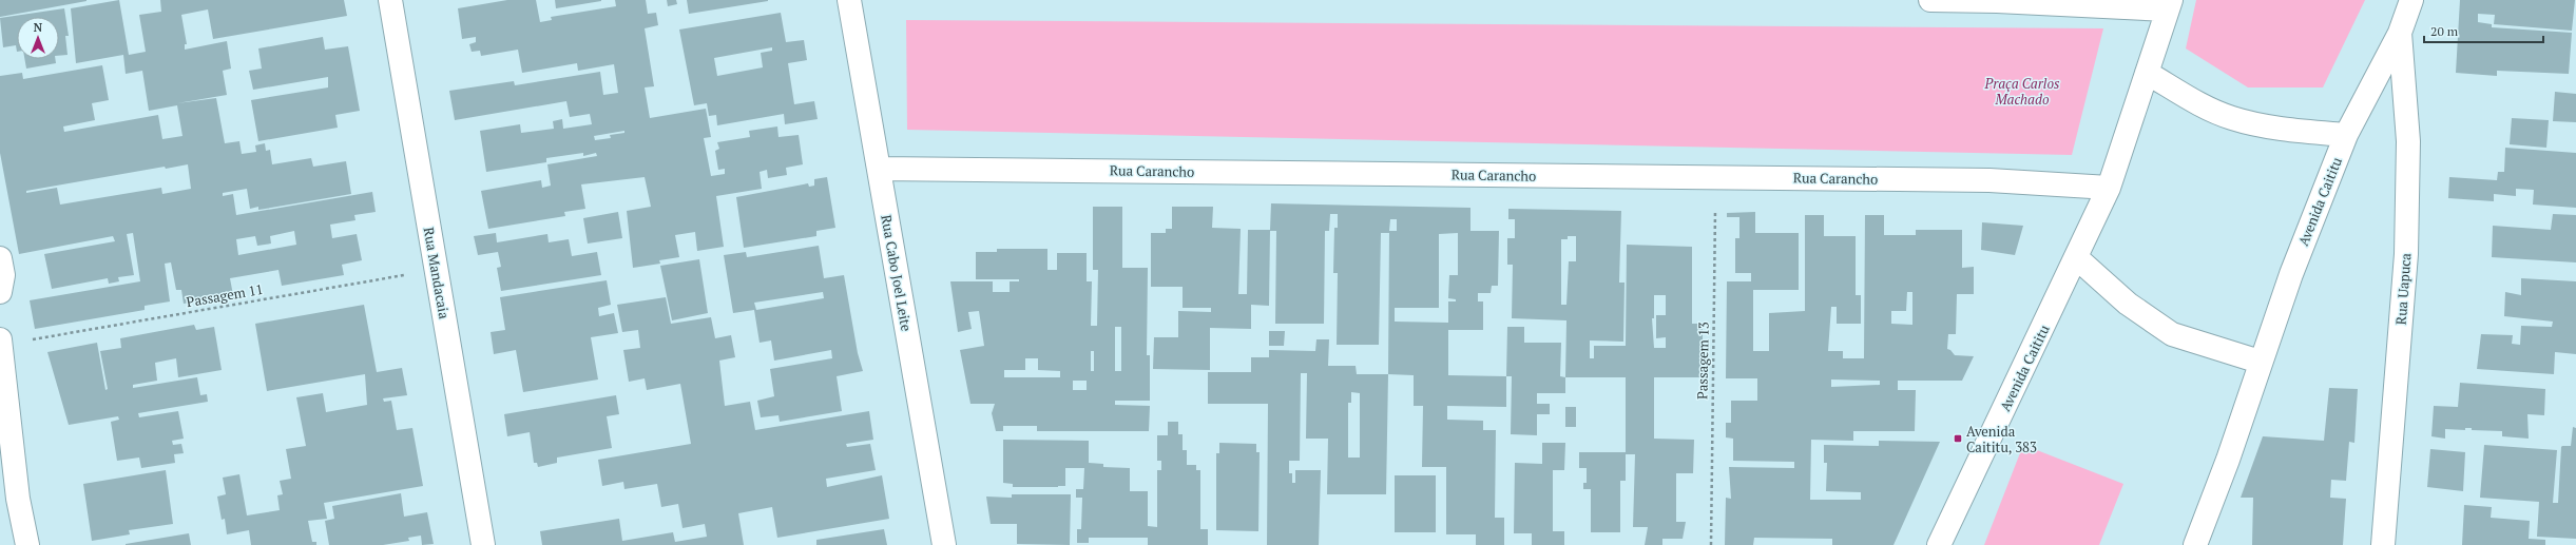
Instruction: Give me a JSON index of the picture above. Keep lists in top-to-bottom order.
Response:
{
  "streets": {
    "street": [
      "Rua Carancho",
      "Avenida Caititu",
      "Rua Mandacaia",
      "Rua Cabo Joel Leite",
      "Rua Uapuca"
    ],
    "path": ["Passagem 11", "Passagem 13"]
  },
  "crossings": [
    ["Rua Carancho", "Avenida Caititu"],
    ["Rua Carancho", "Rua Cabo Joel Leite"],
    ["Rua Carancho", "Passagem 13"],
    ["Avenida Caititu", "Rua Uapuca"],
    ["Rua Mandacaia", "Passagem 11"]
  ],
  "parks": ["Praça Carlos Machado"],
  "places": {
    "transit": ["Avenida Caititu, 383"]
  },
  "scale_bar": "20 m",
  "north": "top"
}
